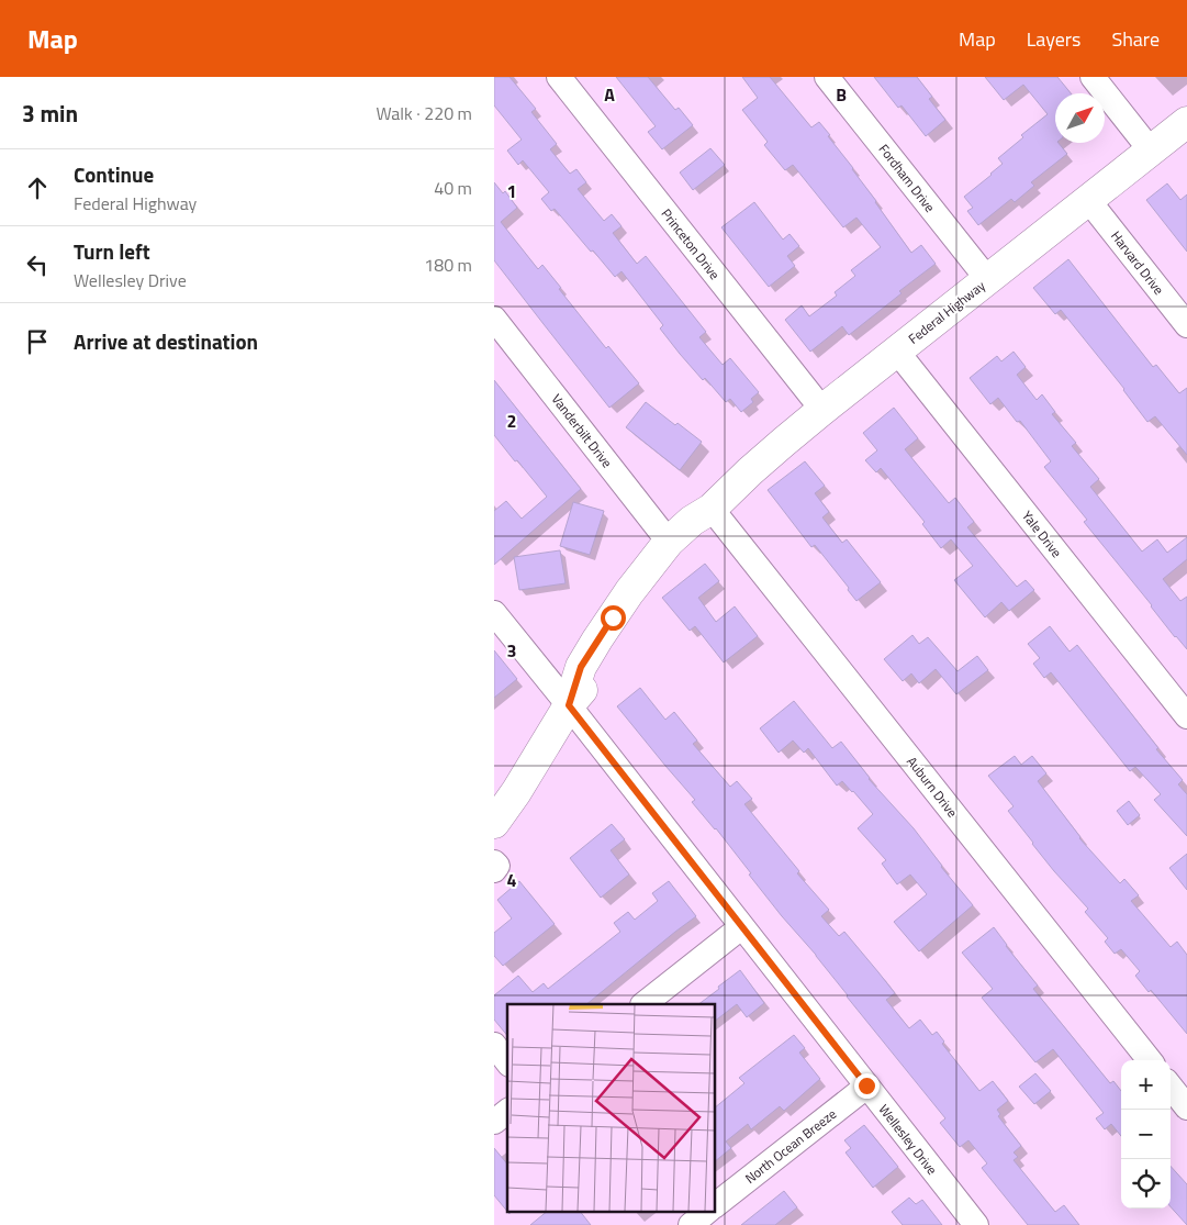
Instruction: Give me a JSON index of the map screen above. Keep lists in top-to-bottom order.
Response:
{
  "streets": {
    "main road": ["Federal Highway"],
    "street": [
      "Fordham Drive",
      "Princeton Drive",
      "Harvard Drive",
      "Vanderbilt Drive",
      "Yale Drive",
      "Auburn Drive",
      "Wellesley Drive",
      "North Ocean Breeze"
    ]
  },
  "crossings": [
    ["Fordham Drive", "Federal Highway"],
    ["Princeton Drive", "Federal Highway"],
    ["Harvard Drive", "Federal Highway"],
    ["Federal Highway", "Vanderbilt Drive"],
    ["Federal Highway", "Yale Drive"],
    ["Federal Highway", "Auburn Drive"],
    ["Federal Highway", "Wellesley Drive"],
    ["Wellesley Drive", "North Ocean Breeze"]
  ],
  "north": "top right",
  "page": {
    "header": "Map",
    "nav": ["Map", "Layers", "Share"],
    "heading": ["3 min", "Walk · 220 m"],
    "list": [
      ["Continue", "Federal Highway", "40 m"],
      ["Turn left", "Wellesley Drive", "180 m"],
      "Arrive at destination"
    ],
    "map_buttons": ["+", "−"]
  },
  "grid": {
    "columns": ["A", "B"],
    "rows": [
      "1",
      "2",
      "3",
      "4"
    ]
  }
}
